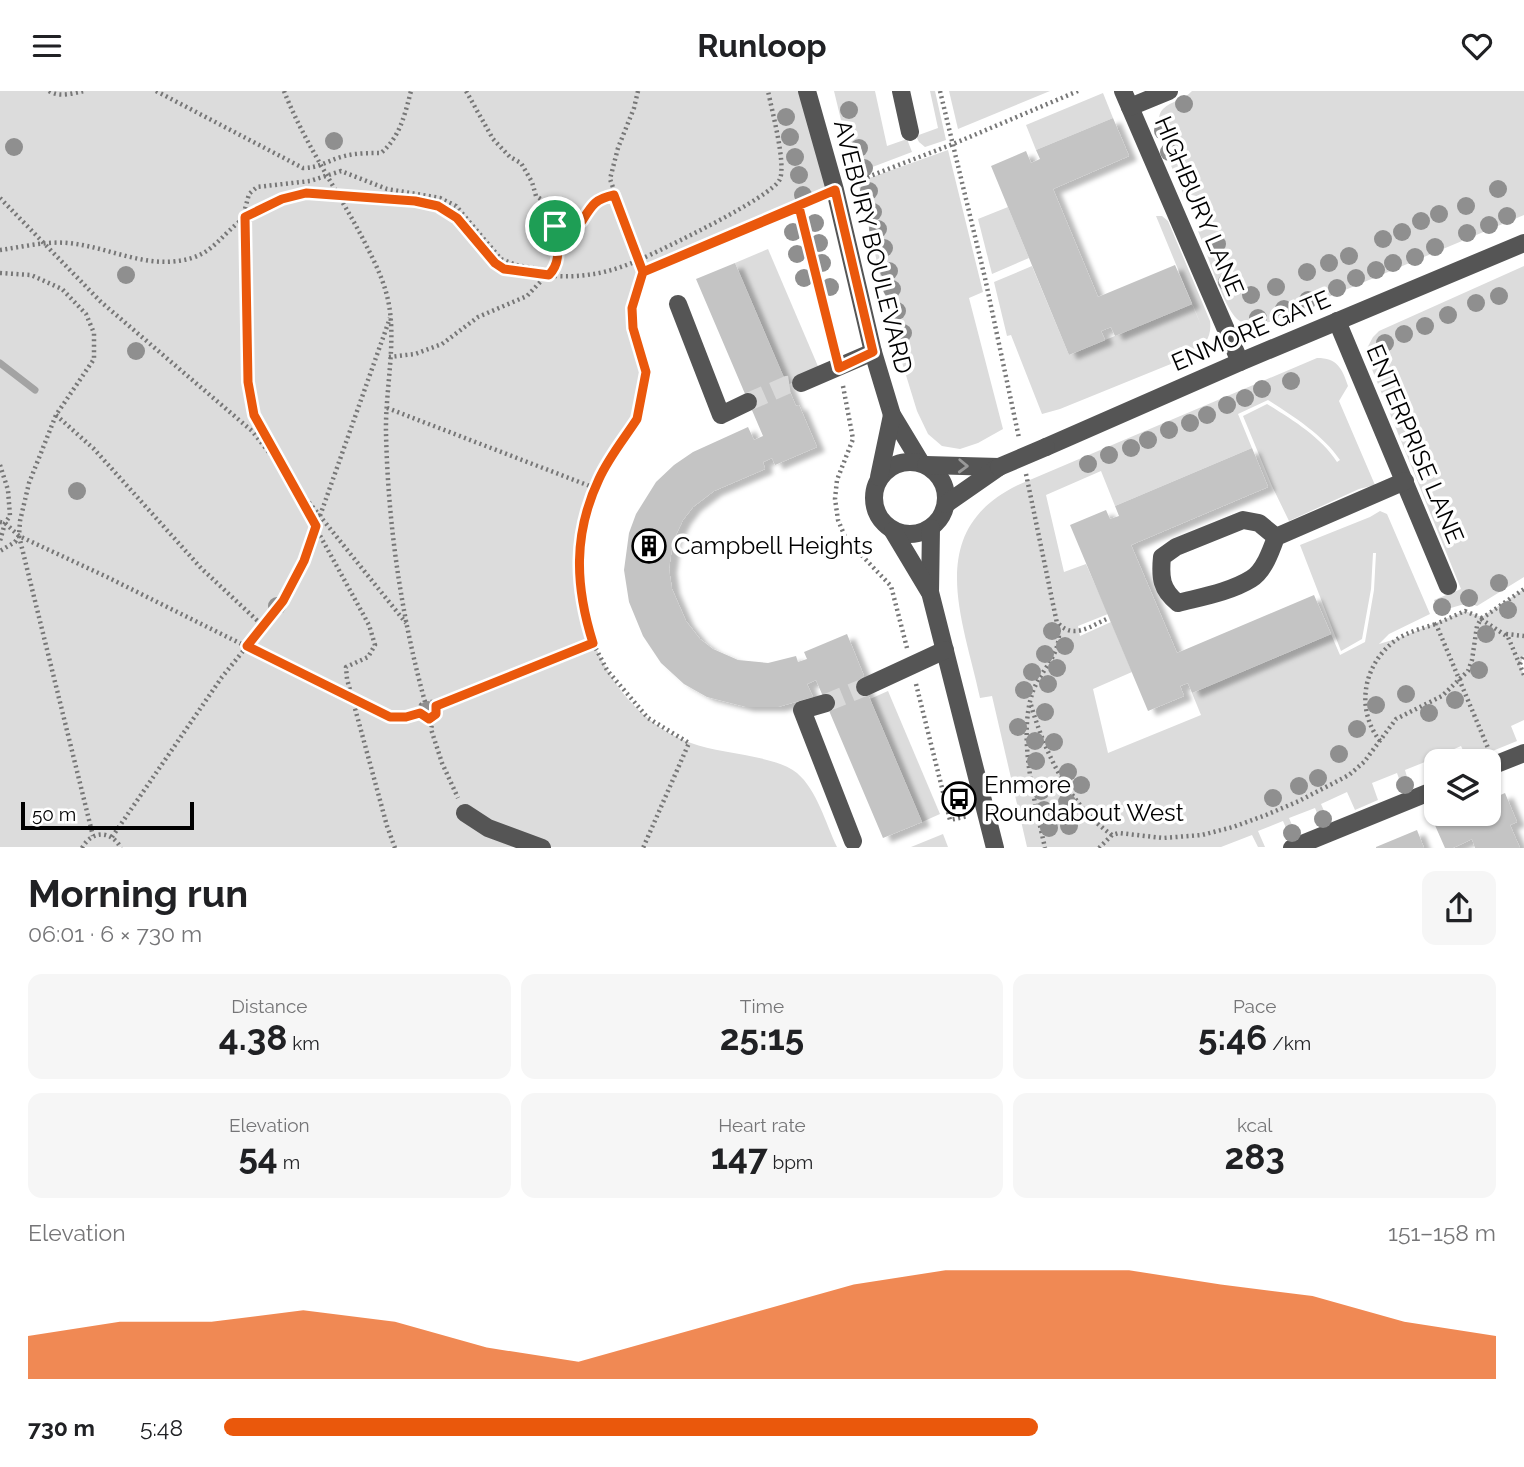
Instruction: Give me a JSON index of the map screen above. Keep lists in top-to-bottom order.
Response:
{
  "streets": {
    "street": [
      "HIGHBURY LANE",
      "AVEBURY BOULEVARD",
      "ENMORE GATE",
      "ENTERPRISE LANE"
    ]
  },
  "crossings": [
    ["HIGHBURY LANE", "ENMORE GATE"],
    ["AVEBURY BOULEVARD", "ENMORE GATE"],
    ["ENMORE GATE", "ENTERPRISE LANE"]
  ],
  "places": {
    "building": ["Campbell Heights"],
    "bus stop": ["Enmore Roundabout West"]
  },
  "scale_bar": "50 m",
  "page": {
    "header": "Runloop",
    "scale": "50 m",
    "heading": ["Morning run", "06:01 · 6 × 730 m"],
    "stats": [
      ["Distance", "4.38 km"],
      ["Time", "25:15"],
      ["Pace", "5:46 /km"],
      ["Elevation", "54 m"],
      ["Heart rate", "147 bpm"],
      ["kcal", "283"]
    ],
    "chart": ["Elevation", "151–158 m"],
    "list": [
      {
        "name": "730 m",
        "note": "5:48"
      }
    ]
  }
}
